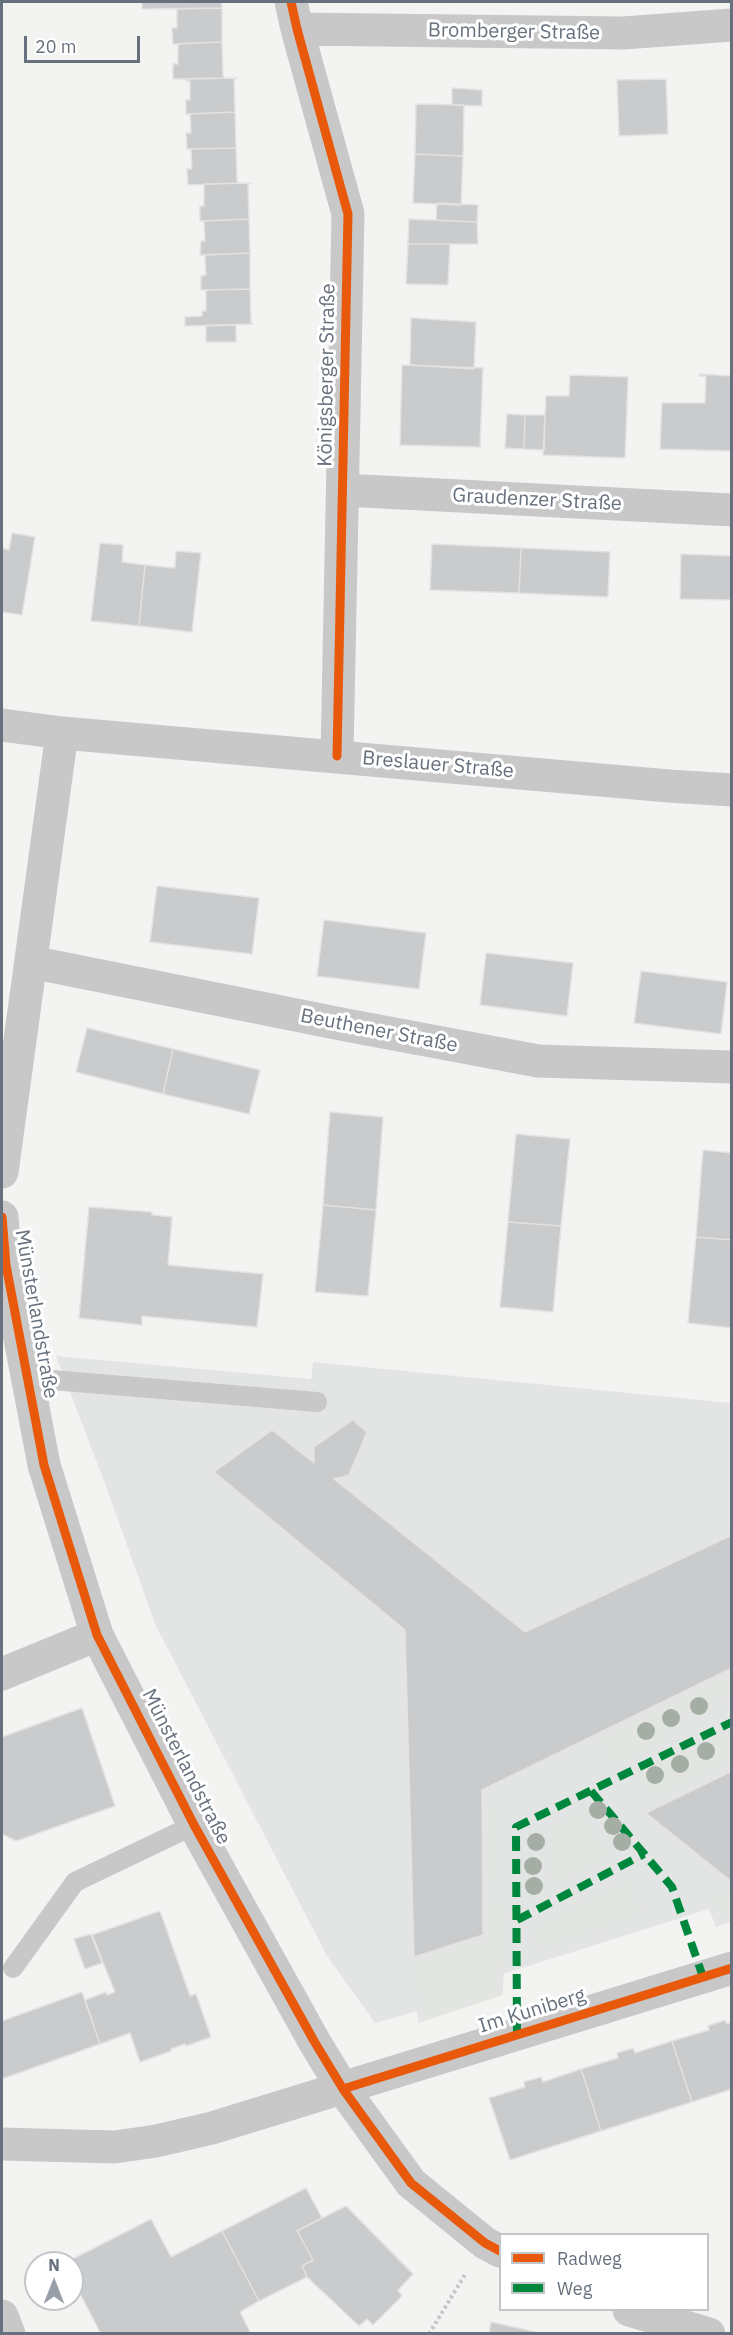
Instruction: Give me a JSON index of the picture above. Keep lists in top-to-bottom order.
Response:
{
  "streets": {
    "street": [
      "Bromberger Straße",
      "Königsberger Straße",
      "Graudenzer Straße",
      "Breslauer Straße",
      "Beuthener Straße",
      "Münsterlandstraße",
      "Im Kuniberg"
    ]
  },
  "crossings": [
    ["Bromberger Straße", "Königsberger Straße"],
    ["Königsberger Straße", "Graudenzer Straße"],
    ["Königsberger Straße", "Breslauer Straße"],
    ["Münsterlandstraße", "Im Kuniberg"]
  ],
  "legend": ["Radweg", "Weg"],
  "scale_bar": "20 m",
  "north": "top"
}
